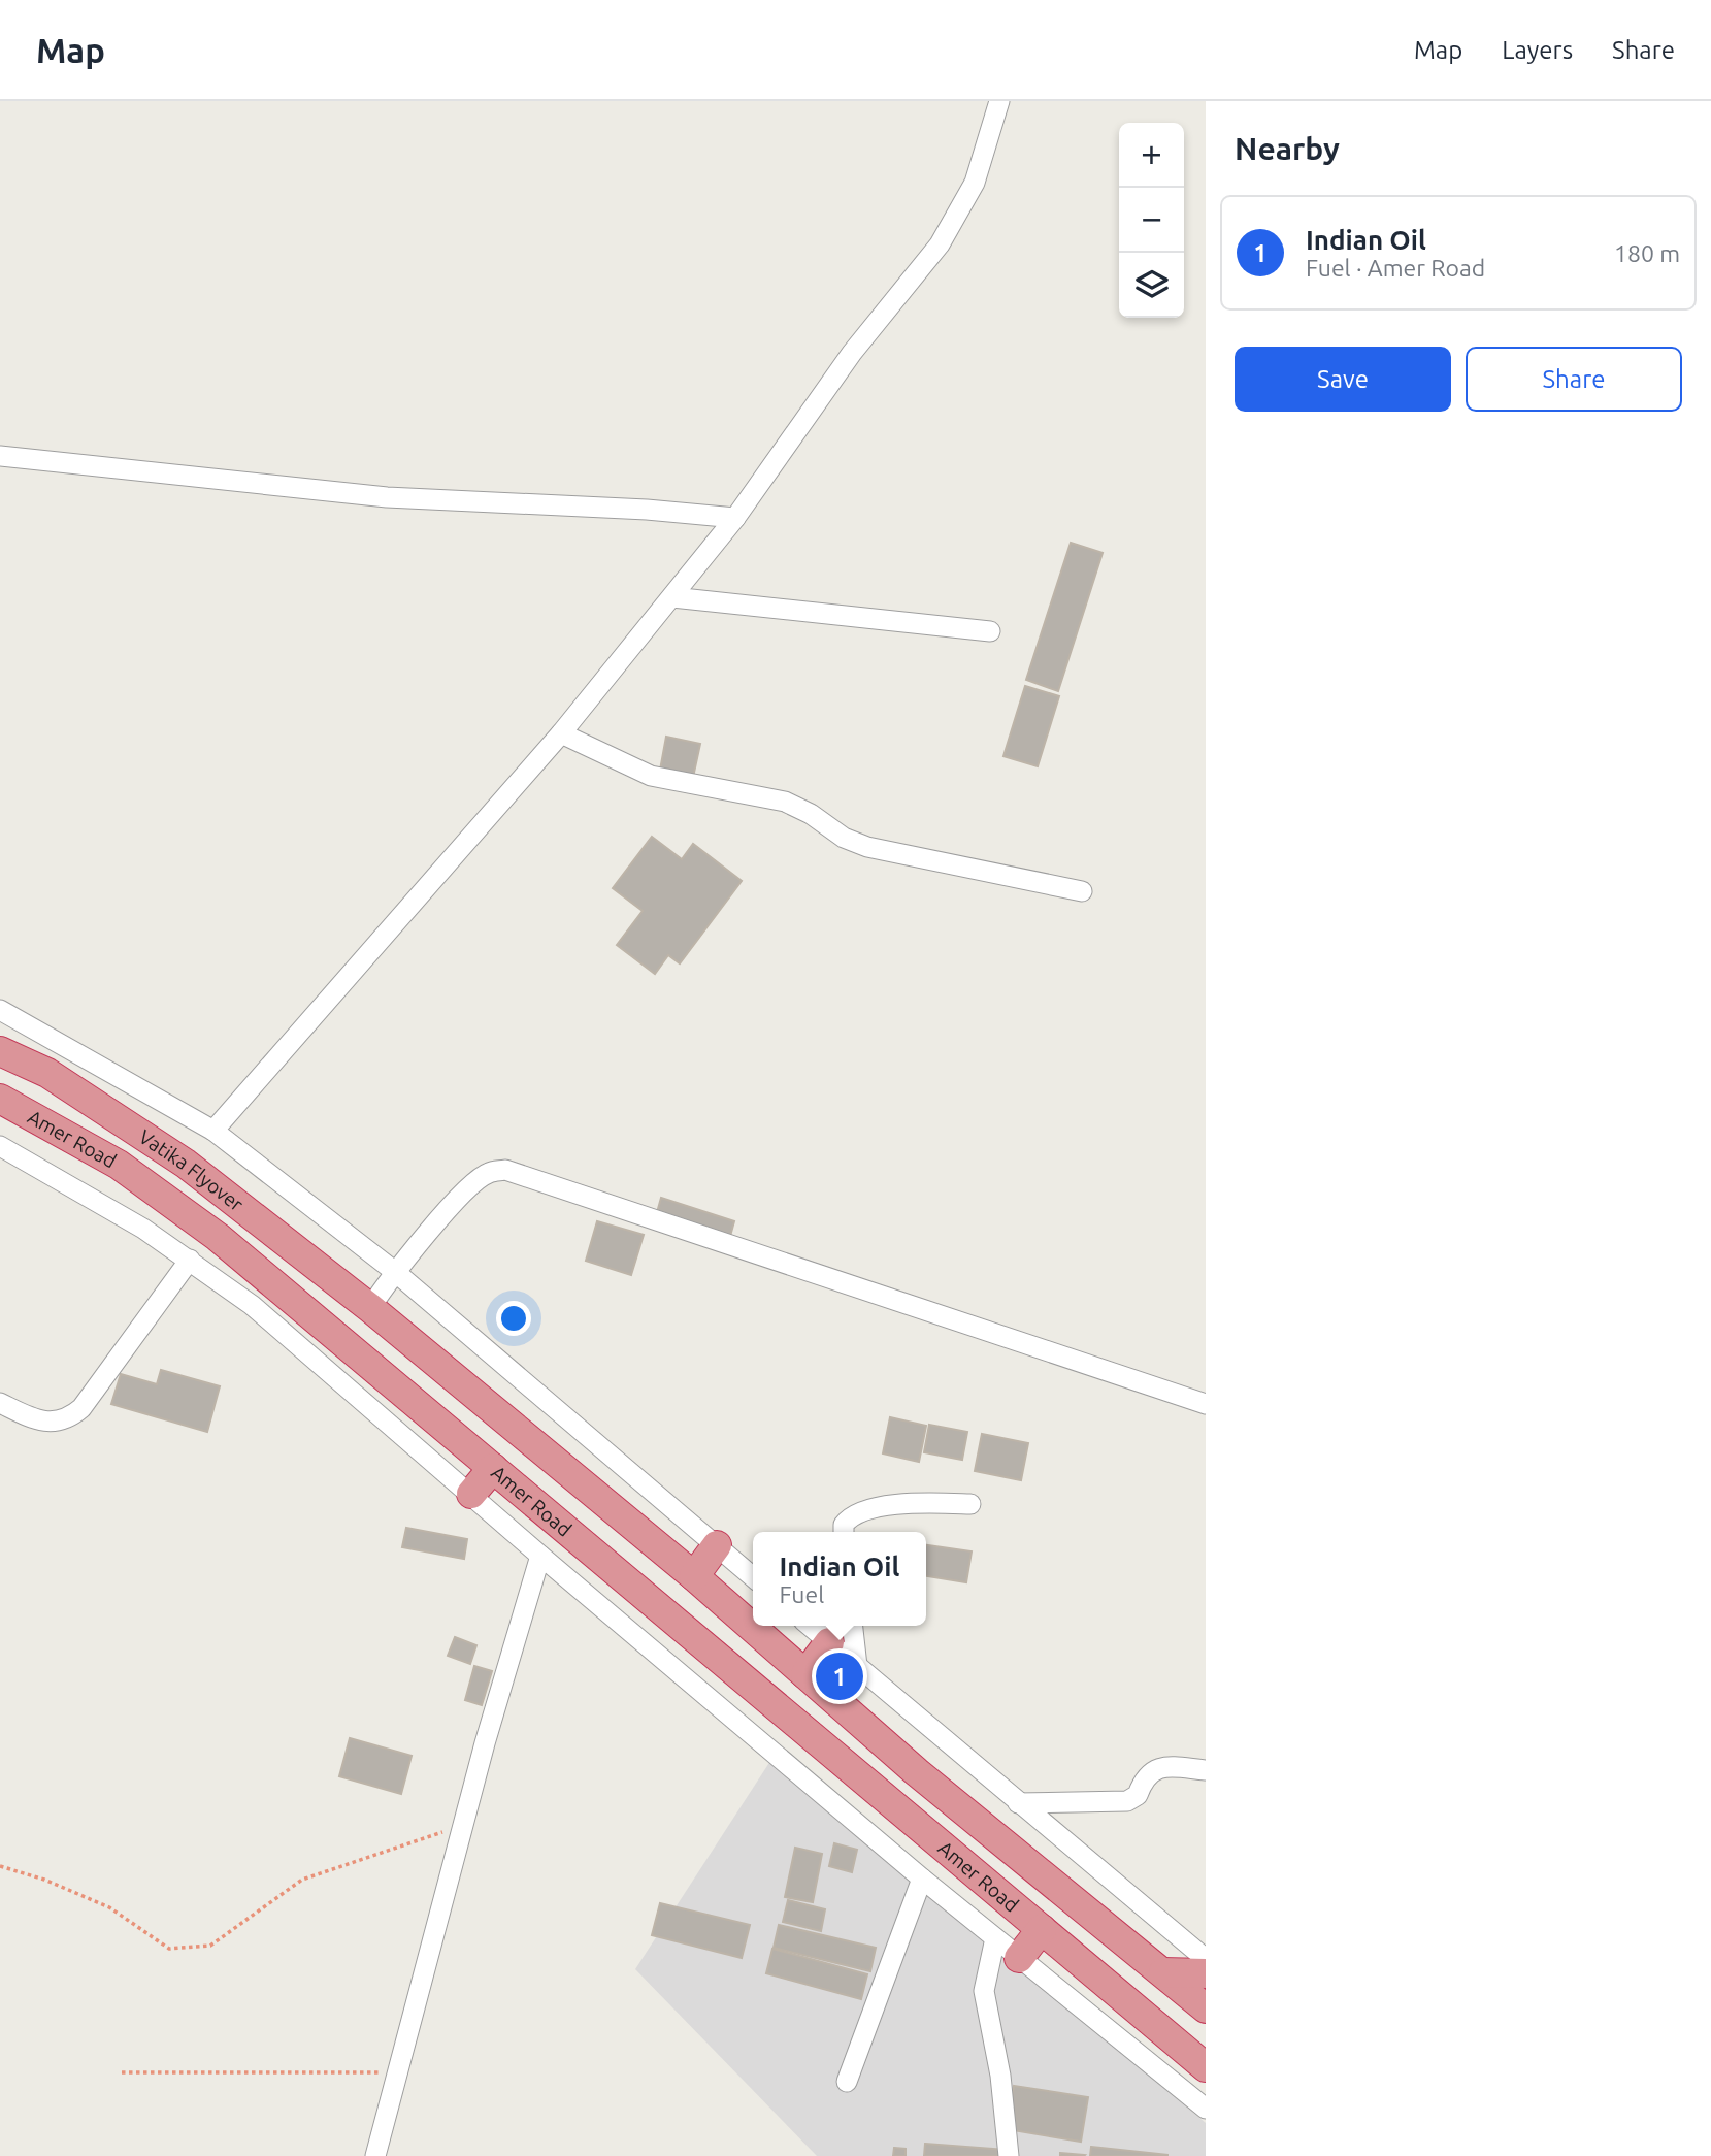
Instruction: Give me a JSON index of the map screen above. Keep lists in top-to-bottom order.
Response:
{
  "streets": {
    "highway": ["Amer Road", "Vatika Flyover"]
  },
  "page": {
    "header": "Map",
    "nav": ["Map", "Layers", "Share"],
    "heading": "Nearby",
    "map_buttons": ["+", "−"],
    "list": [
      {
        "mark": "1",
        "name": "Indian Oil",
        "note": "Fuel · Amer Road",
        "value": "180 m"
      }
    ],
    "buttons": ["Save", "Share"],
    "popup": ["Indian Oil", "Fuel"],
    "pins": "1"
  }
}
